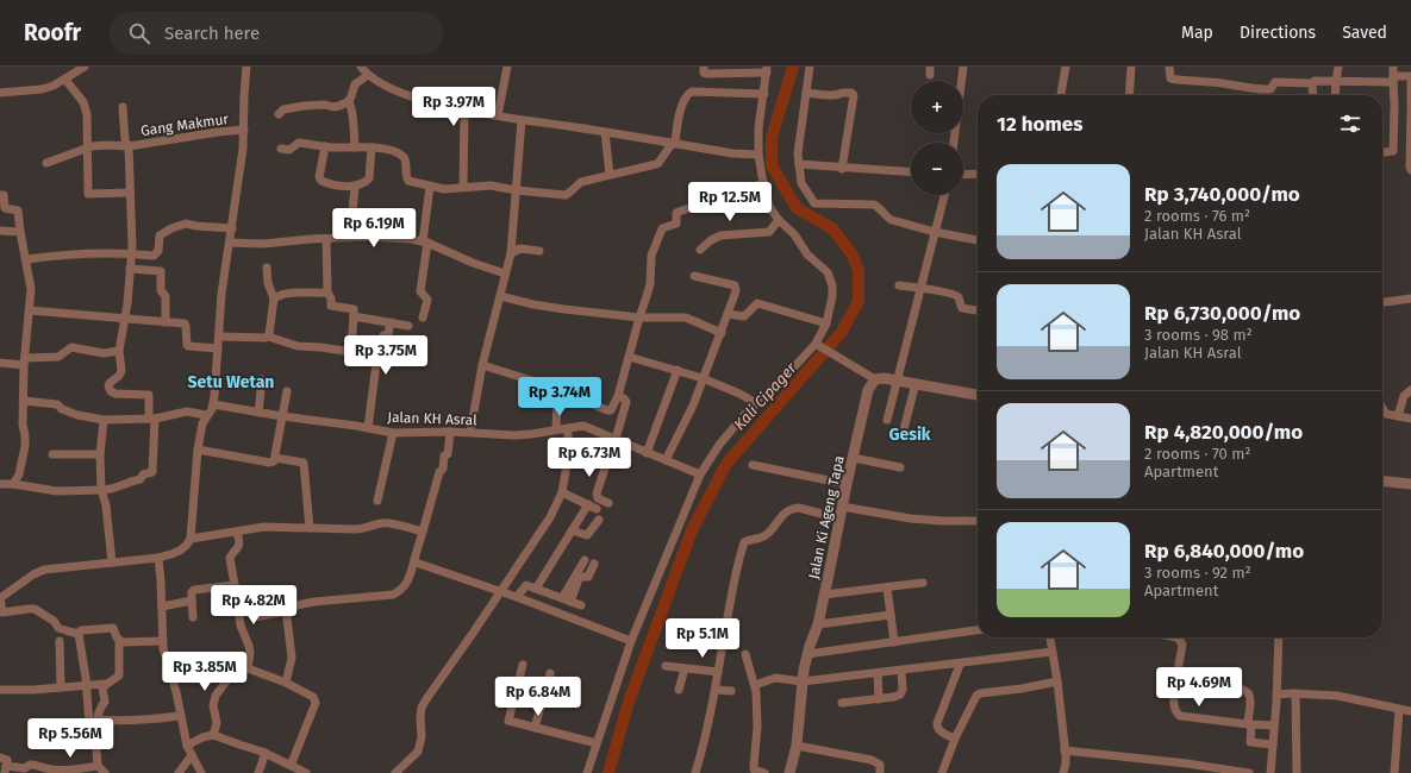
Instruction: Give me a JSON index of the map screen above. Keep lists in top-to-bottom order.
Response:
{
  "streets": {
    "street": ["Gang Makmur", "Jalan KH Asral", "Jalan Ki Ageng Tapa"]
  },
  "districts": ["Setu Wetan", "Gesik"],
  "water": ["Kali Cipager"],
  "page": {
    "header": "Roofr",
    "search": "Search here",
    "nav": ["Map", "Directions", "Saved"],
    "map_buttons": ["+", "−"],
    "price": [
      "Rp 3.97M",
      "Rp 12.5M",
      "Rp 6.19M",
      "Rp 3.75M",
      "Rp 3.74M",
      "Rp 6.73M",
      "Rp 4.82M",
      "Rp 5.1M",
      "Rp 3.85M",
      "Rp 4.69M",
      "Rp 6.84M",
      "Rp 5.56M"
    ],
    "heading": "12 homes",
    "list": [
      {
        "name": "Rp 3,740,000/mo",
        "note": "2 rooms · 76 m² · Jalan KH Asral"
      },
      {
        "name": "Rp 6,730,000/mo",
        "note": "3 rooms · 98 m² · Jalan KH Asral"
      },
      {
        "name": "Rp 4,820,000/mo",
        "note": "2 rooms · 70 m² · Apartment"
      },
      {
        "name": "Rp 6,840,000/mo",
        "note": "3 rooms · 92 m² · Apartment"
      }
    ]
  }
}
